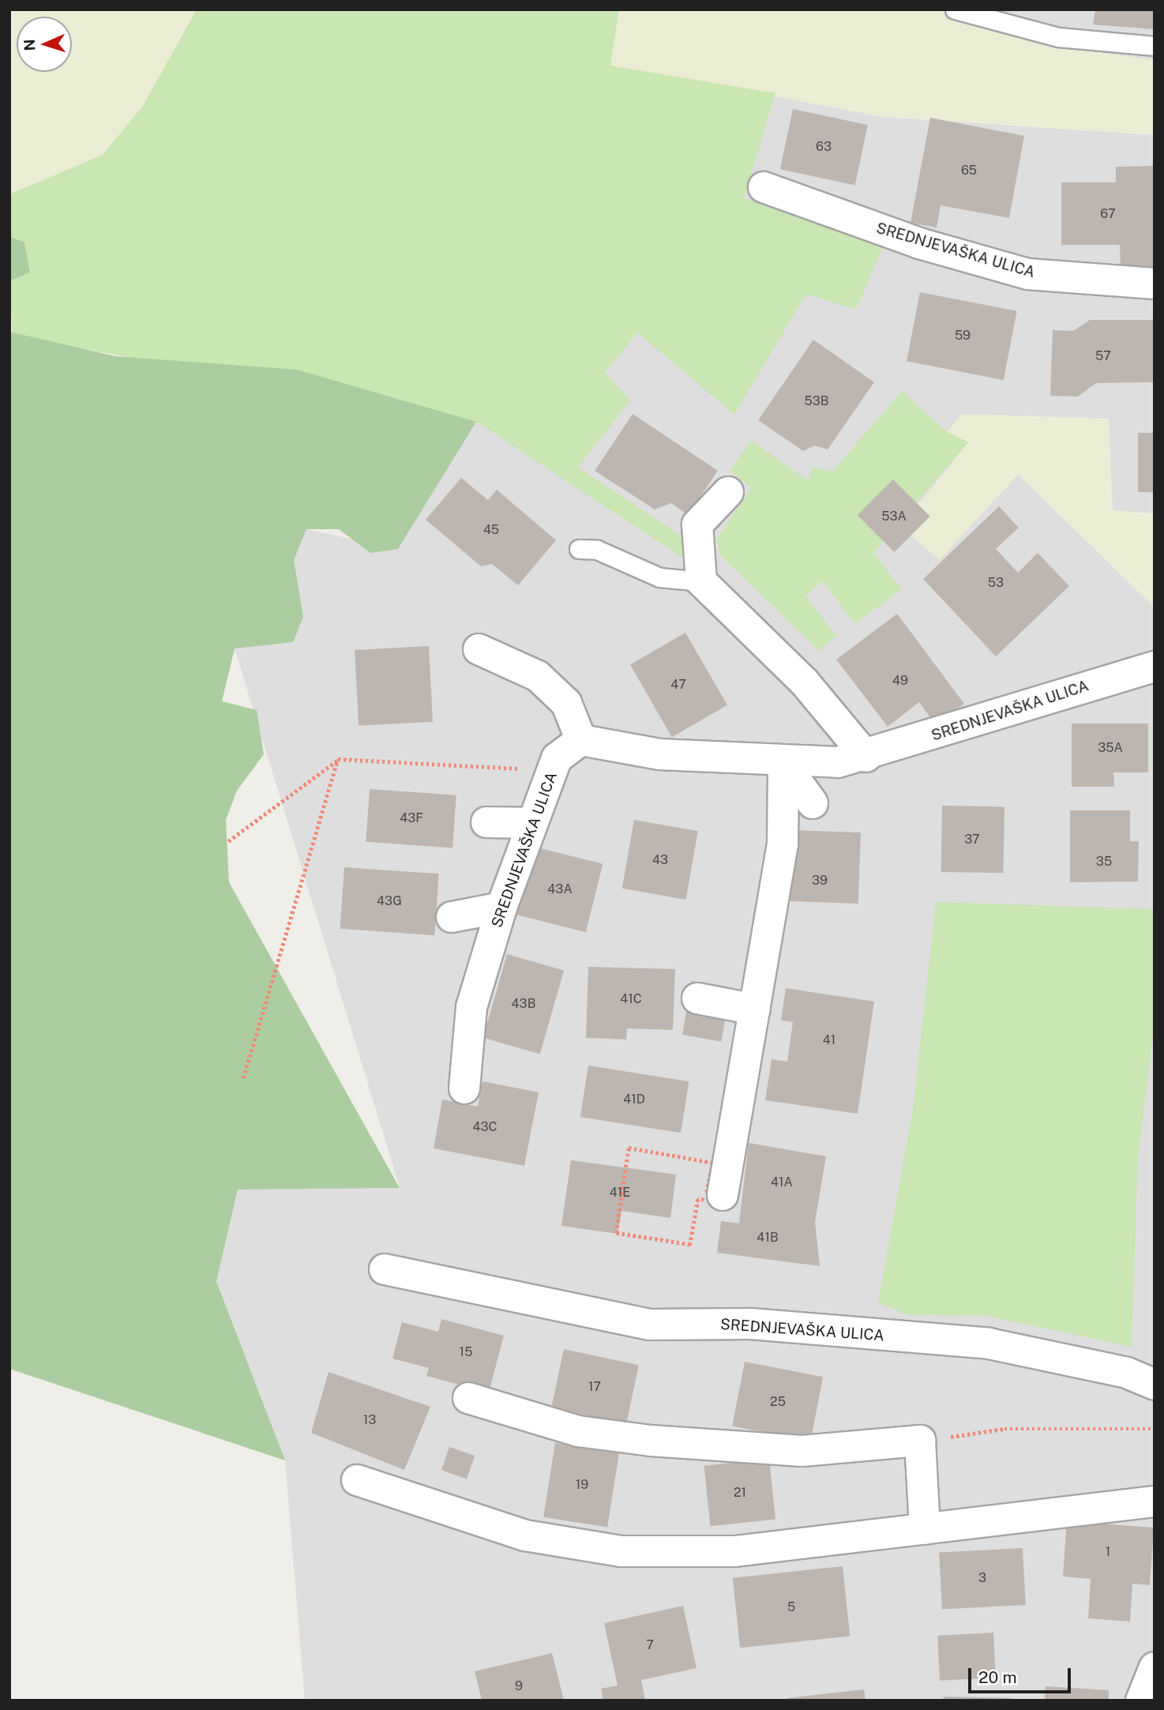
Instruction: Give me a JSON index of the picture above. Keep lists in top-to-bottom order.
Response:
{
  "streets": {
    "street": ["SREDNJEVAŠKA ULICA"]
  },
  "house_numbers": [
    "63",
    "65",
    "67",
    "59",
    "57",
    "53B",
    "53A",
    "45",
    "53",
    "49",
    "47",
    "35A",
    "43F",
    "37",
    "43",
    "35",
    "39",
    "43A",
    "43G",
    "41C",
    "43B",
    "41",
    "41D",
    "43C",
    "41A",
    "41E",
    "41B",
    "15",
    "17",
    "25",
    "13",
    "19",
    "21",
    "1",
    "3",
    "5",
    "7",
    "9"
  ],
  "scale_bar": "20 m",
  "north": "left"
}
